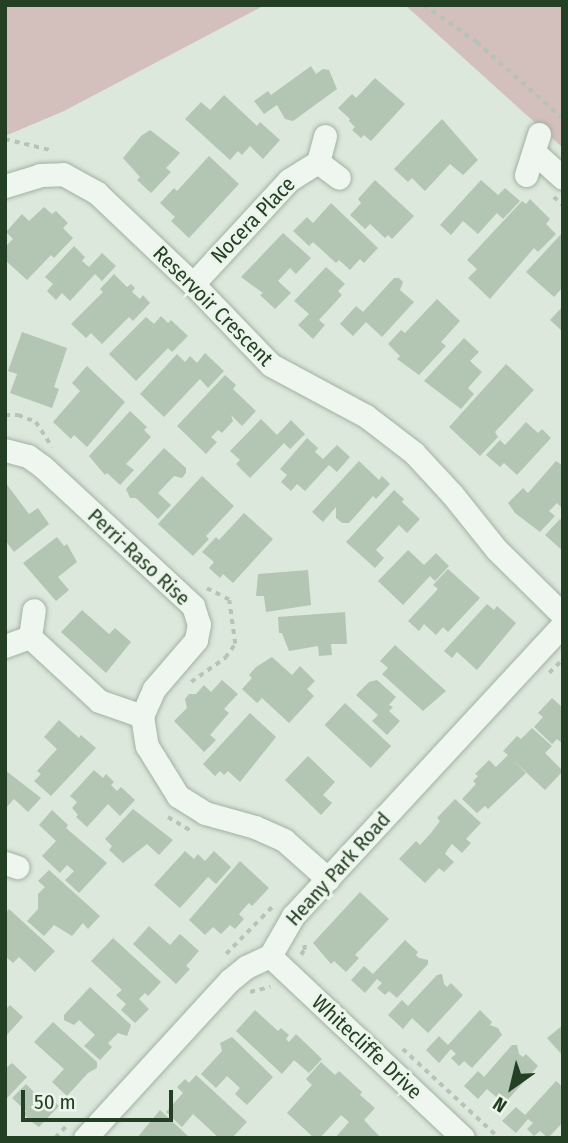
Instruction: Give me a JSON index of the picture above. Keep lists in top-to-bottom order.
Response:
{
  "streets": {
    "street": [
      "Nocera Place",
      "Reservoir Crescent",
      "Perri-Raso Rise",
      "Heany Park Road",
      "Whitecliffe Drive"
    ]
  },
  "crossings": [
    ["Nocera Place", "Reservoir Crescent"],
    ["Heany Park Road", "Whitecliffe Drive"]
  ],
  "scale_bar": "50 m",
  "north": "bottom left"
}
